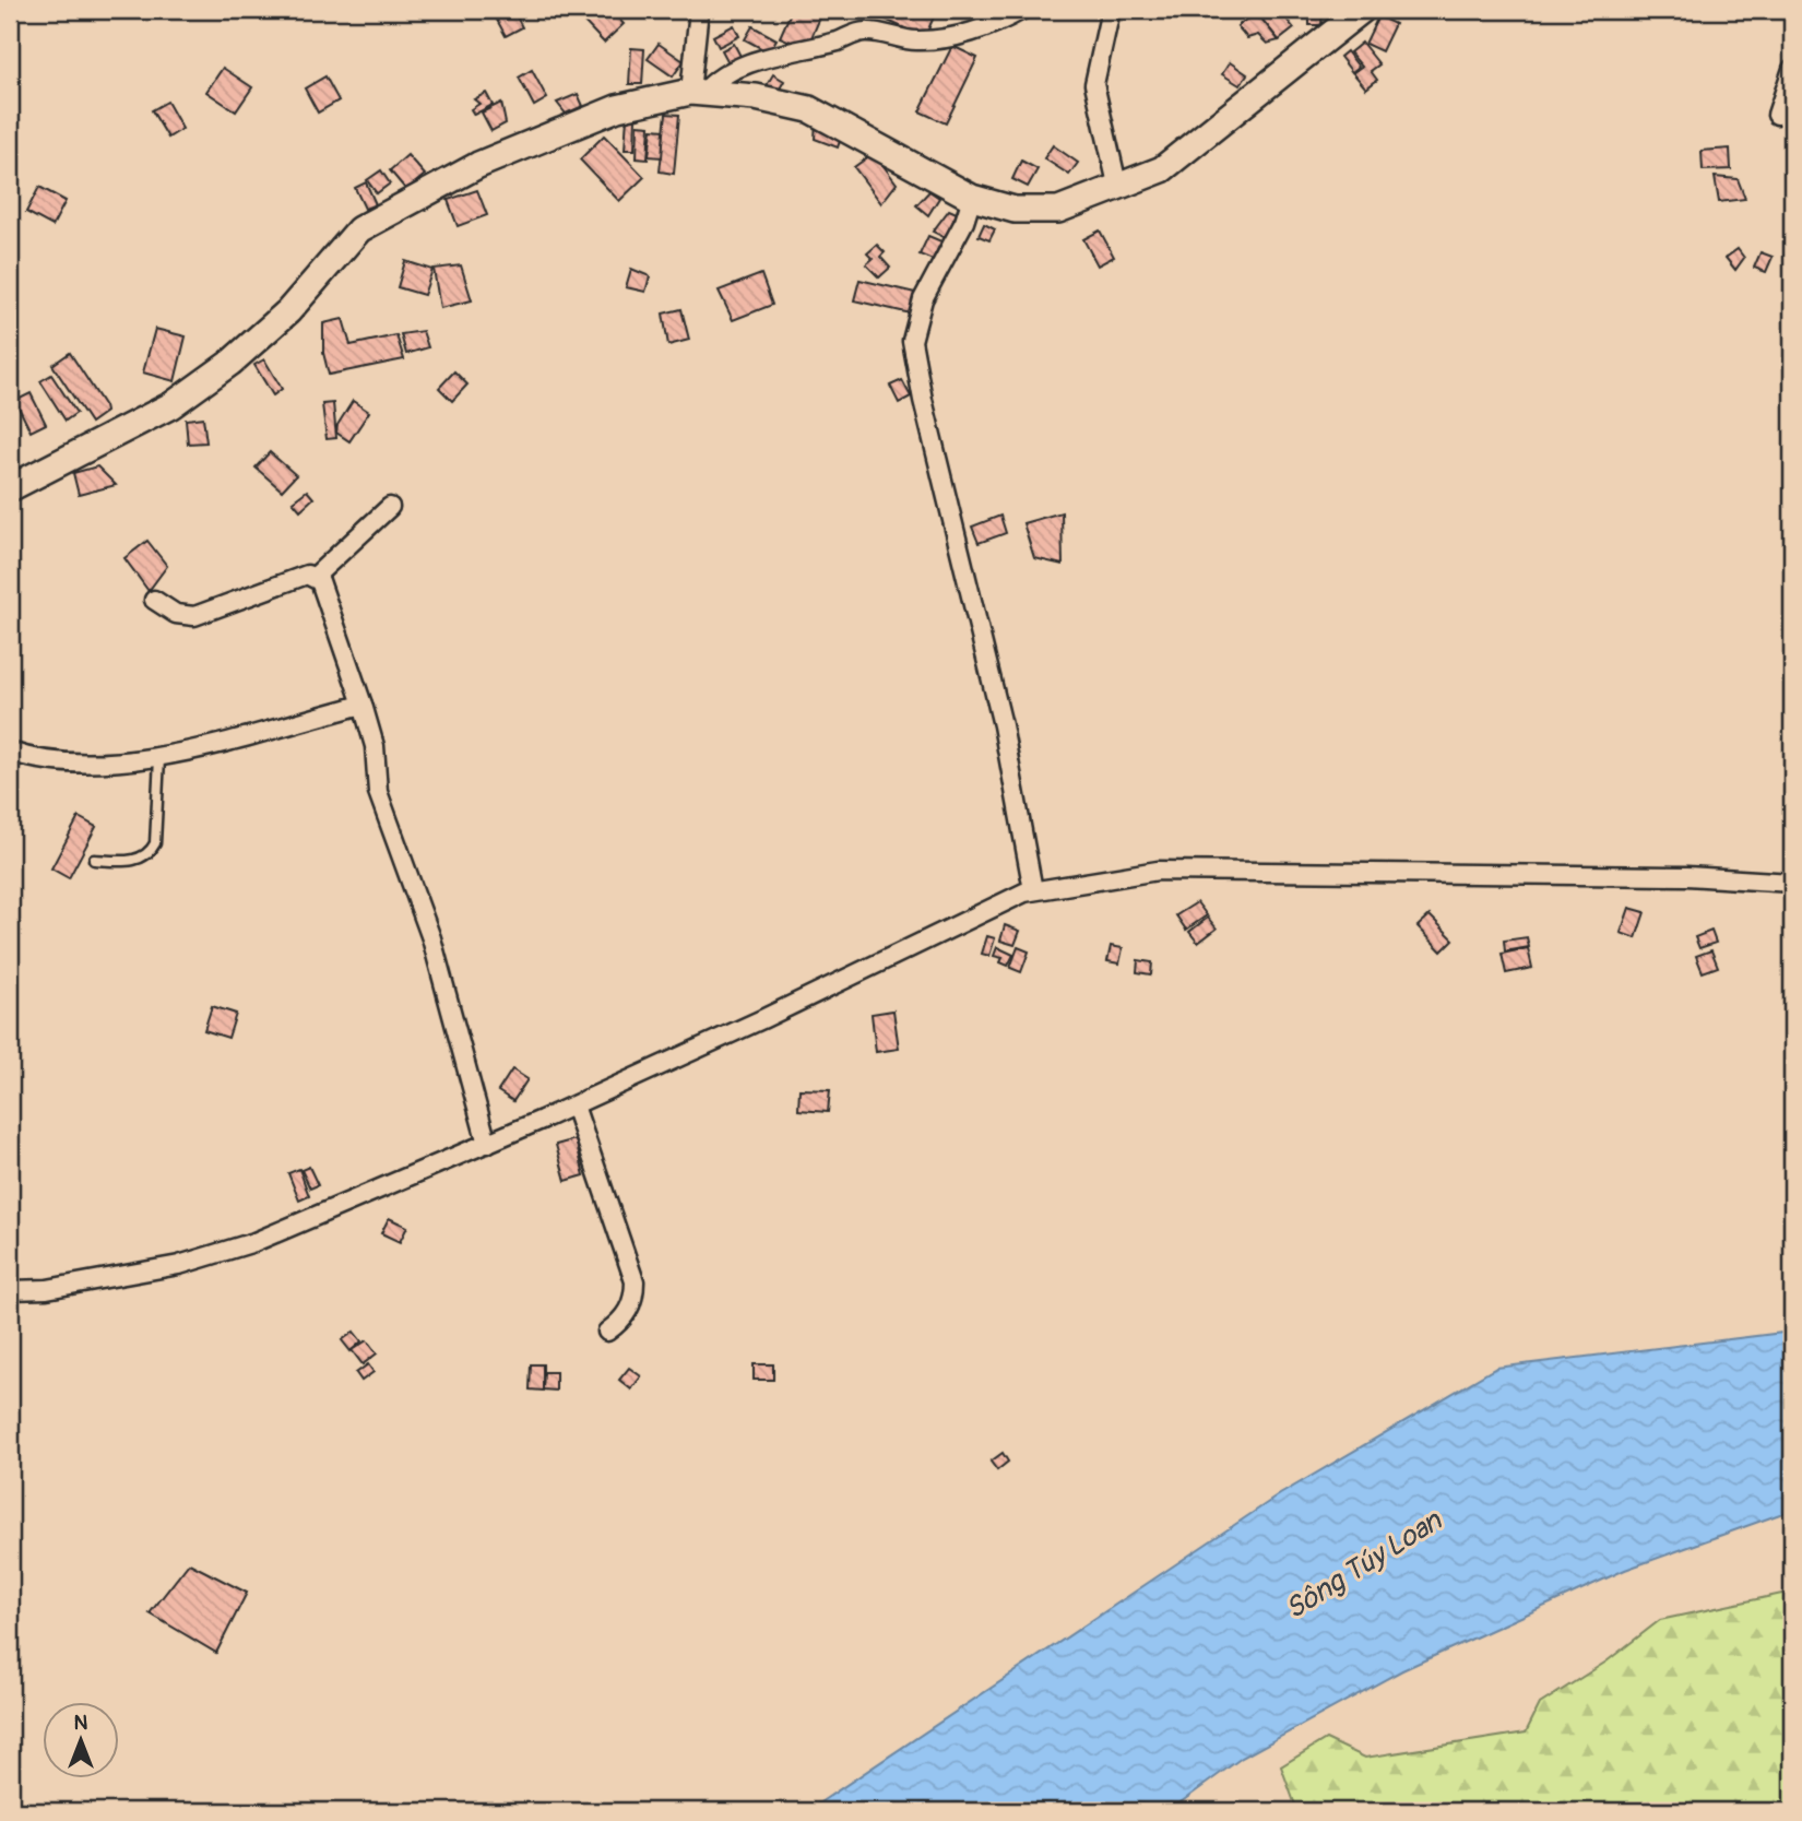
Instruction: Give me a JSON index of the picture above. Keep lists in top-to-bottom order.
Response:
{
  "water": ["Sông Túy Loan"],
  "north": "top"
}
